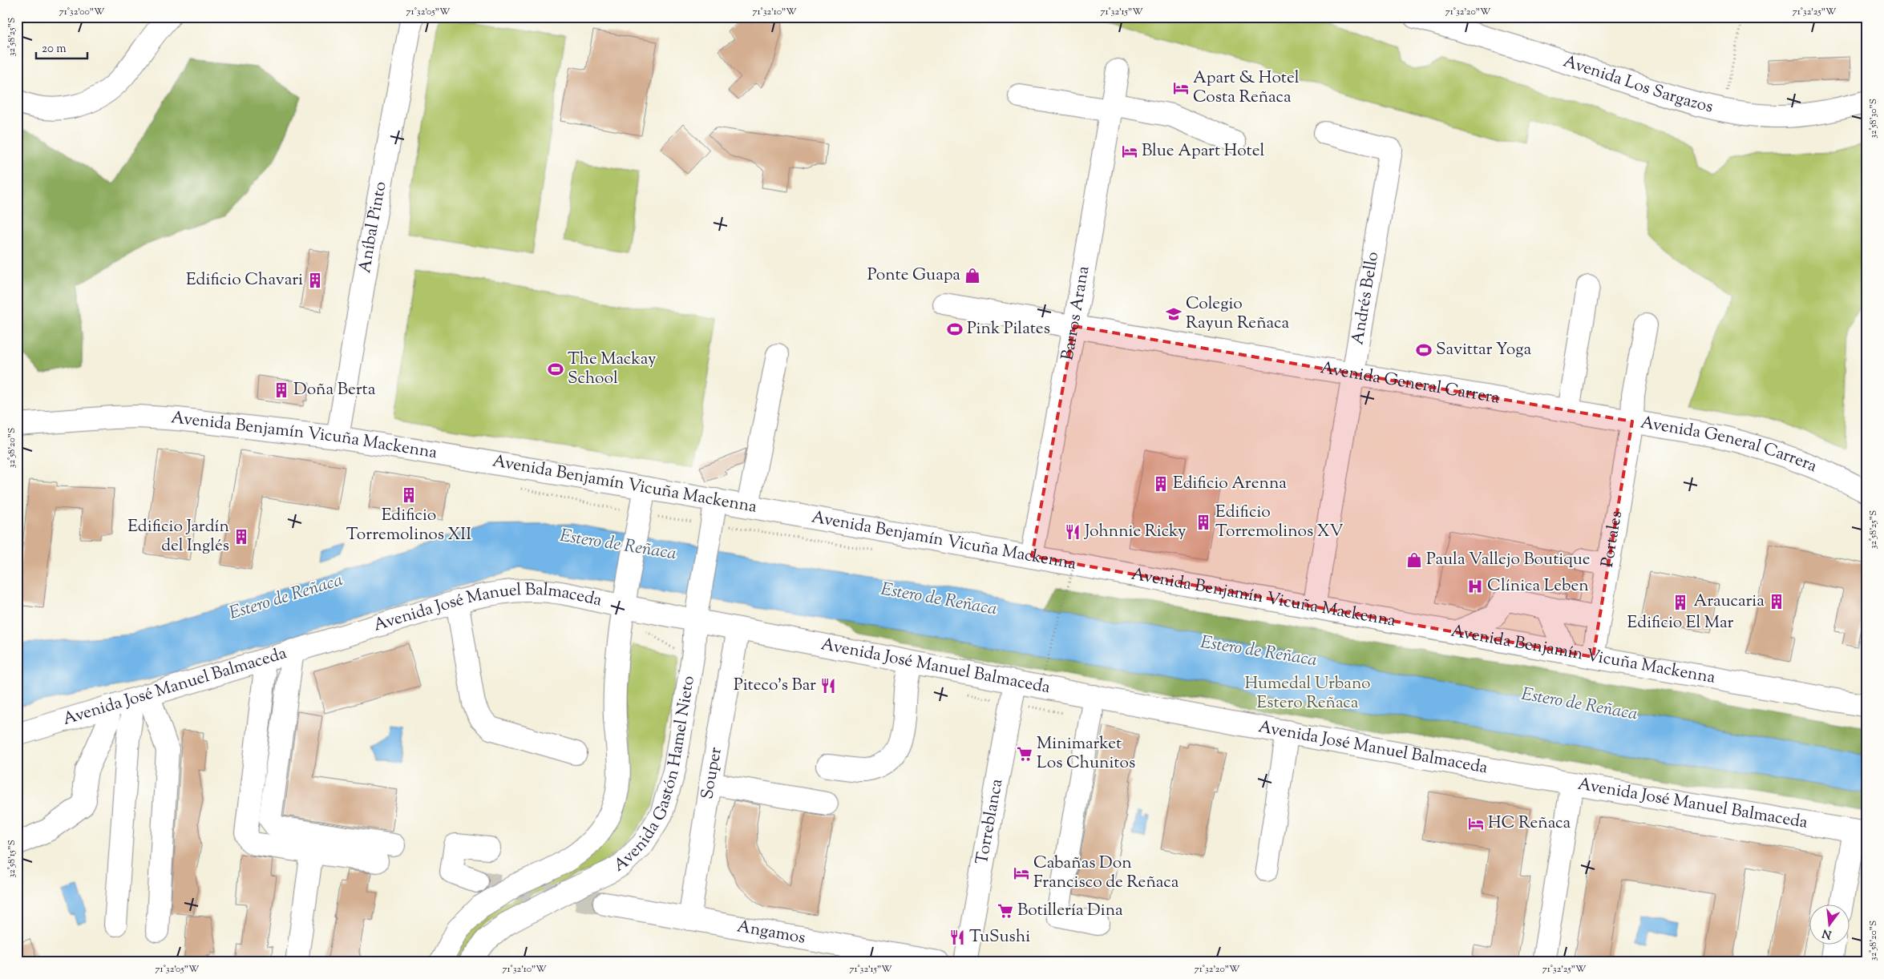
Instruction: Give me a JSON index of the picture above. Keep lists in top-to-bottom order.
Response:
{
  "streets": {
    "street": [
      "Avenida Los Sargazos",
      "Aníbal Pinto",
      "Andrés Bello",
      "Barros Arana",
      "Avenida General Carrera",
      "Avenida Benjamín Vicuña Mackenna",
      "Portales",
      "Avenida José Manuel Balmaceda",
      "Avenida Gastón Hamel Nieto",
      "Souper",
      "Torreblanca",
      "Angamos"
    ]
  },
  "crossings": [
    ["Aníbal Pinto", "Avenida Benjamín Vicuña Mackenna"],
    ["Andrés Bello", "Avenida General Carrera"],
    ["Andrés Bello", "Avenida Benjamín Vicuña Mackenna"],
    ["Barros Arana", "Avenida General Carrera"],
    ["Barros Arana", "Avenida Benjamín Vicuña Mackenna"],
    ["Avenida General Carrera", "Portales"],
    ["Avenida Benjamín Vicuña Mackenna", "Portales"],
    ["Avenida Benjamín Vicuña Mackenna", "Avenida Gastón Hamel Nieto"],
    ["Avenida José Manuel Balmaceda", "Avenida Gastón Hamel Nieto"],
    ["Avenida José Manuel Balmaceda", "Souper"],
    ["Avenida José Manuel Balmaceda", "Torreblanca"],
    ["Souper", "Angamos"]
  ],
  "water": ["Estero de Reñaca"],
  "parks": ["Humedal Urbano Estero Reñaca"],
  "places": {
    "hotel": [
      "Apart & Hotel Costa Reñaca",
      "Blue Apart Hotel",
      "HC Reñaca",
      "Cabañas Don Francisco de Reñaca"
    ],
    "shop": ["Ponte Guapa", "Paula Vallejo Boutique"],
    "building": [
      "Edificio Chavari",
      "Doña Berta",
      "Edificio Arenna",
      "Edificio Torremolinos XII",
      "Edificio Torremolinos XV",
      "Edificio Jardín del Inglés",
      "Araucaria",
      "Edificio El Mar"
    ],
    "school or university": ["Colegio Rayun Reñaca"],
    "sports": ["Pink Pilates", "Savittar Yoga", "The Mackay School"],
    "restaurant": ["Johnnie Ricky", "Piteco's Bar", "TuSushi"],
    "hospital": ["Clínica Leben"],
    "supermarket": ["Minimarket Los Chunitos", "Botillería Dina"]
  },
  "scale_bar": "20 m",
  "north": "bottom",
  "coordinates": [
    "71°32'00\"W",
    "71°32'05\"W",
    "71°32'10\"W",
    "71°32'15\"W",
    "71°32'20\"W",
    "71°32'25\"W",
    "32°58'25\"S",
    "32°58'30\"S",
    "32°58'20\"S",
    "32°58'15\"S"
  ]
}
